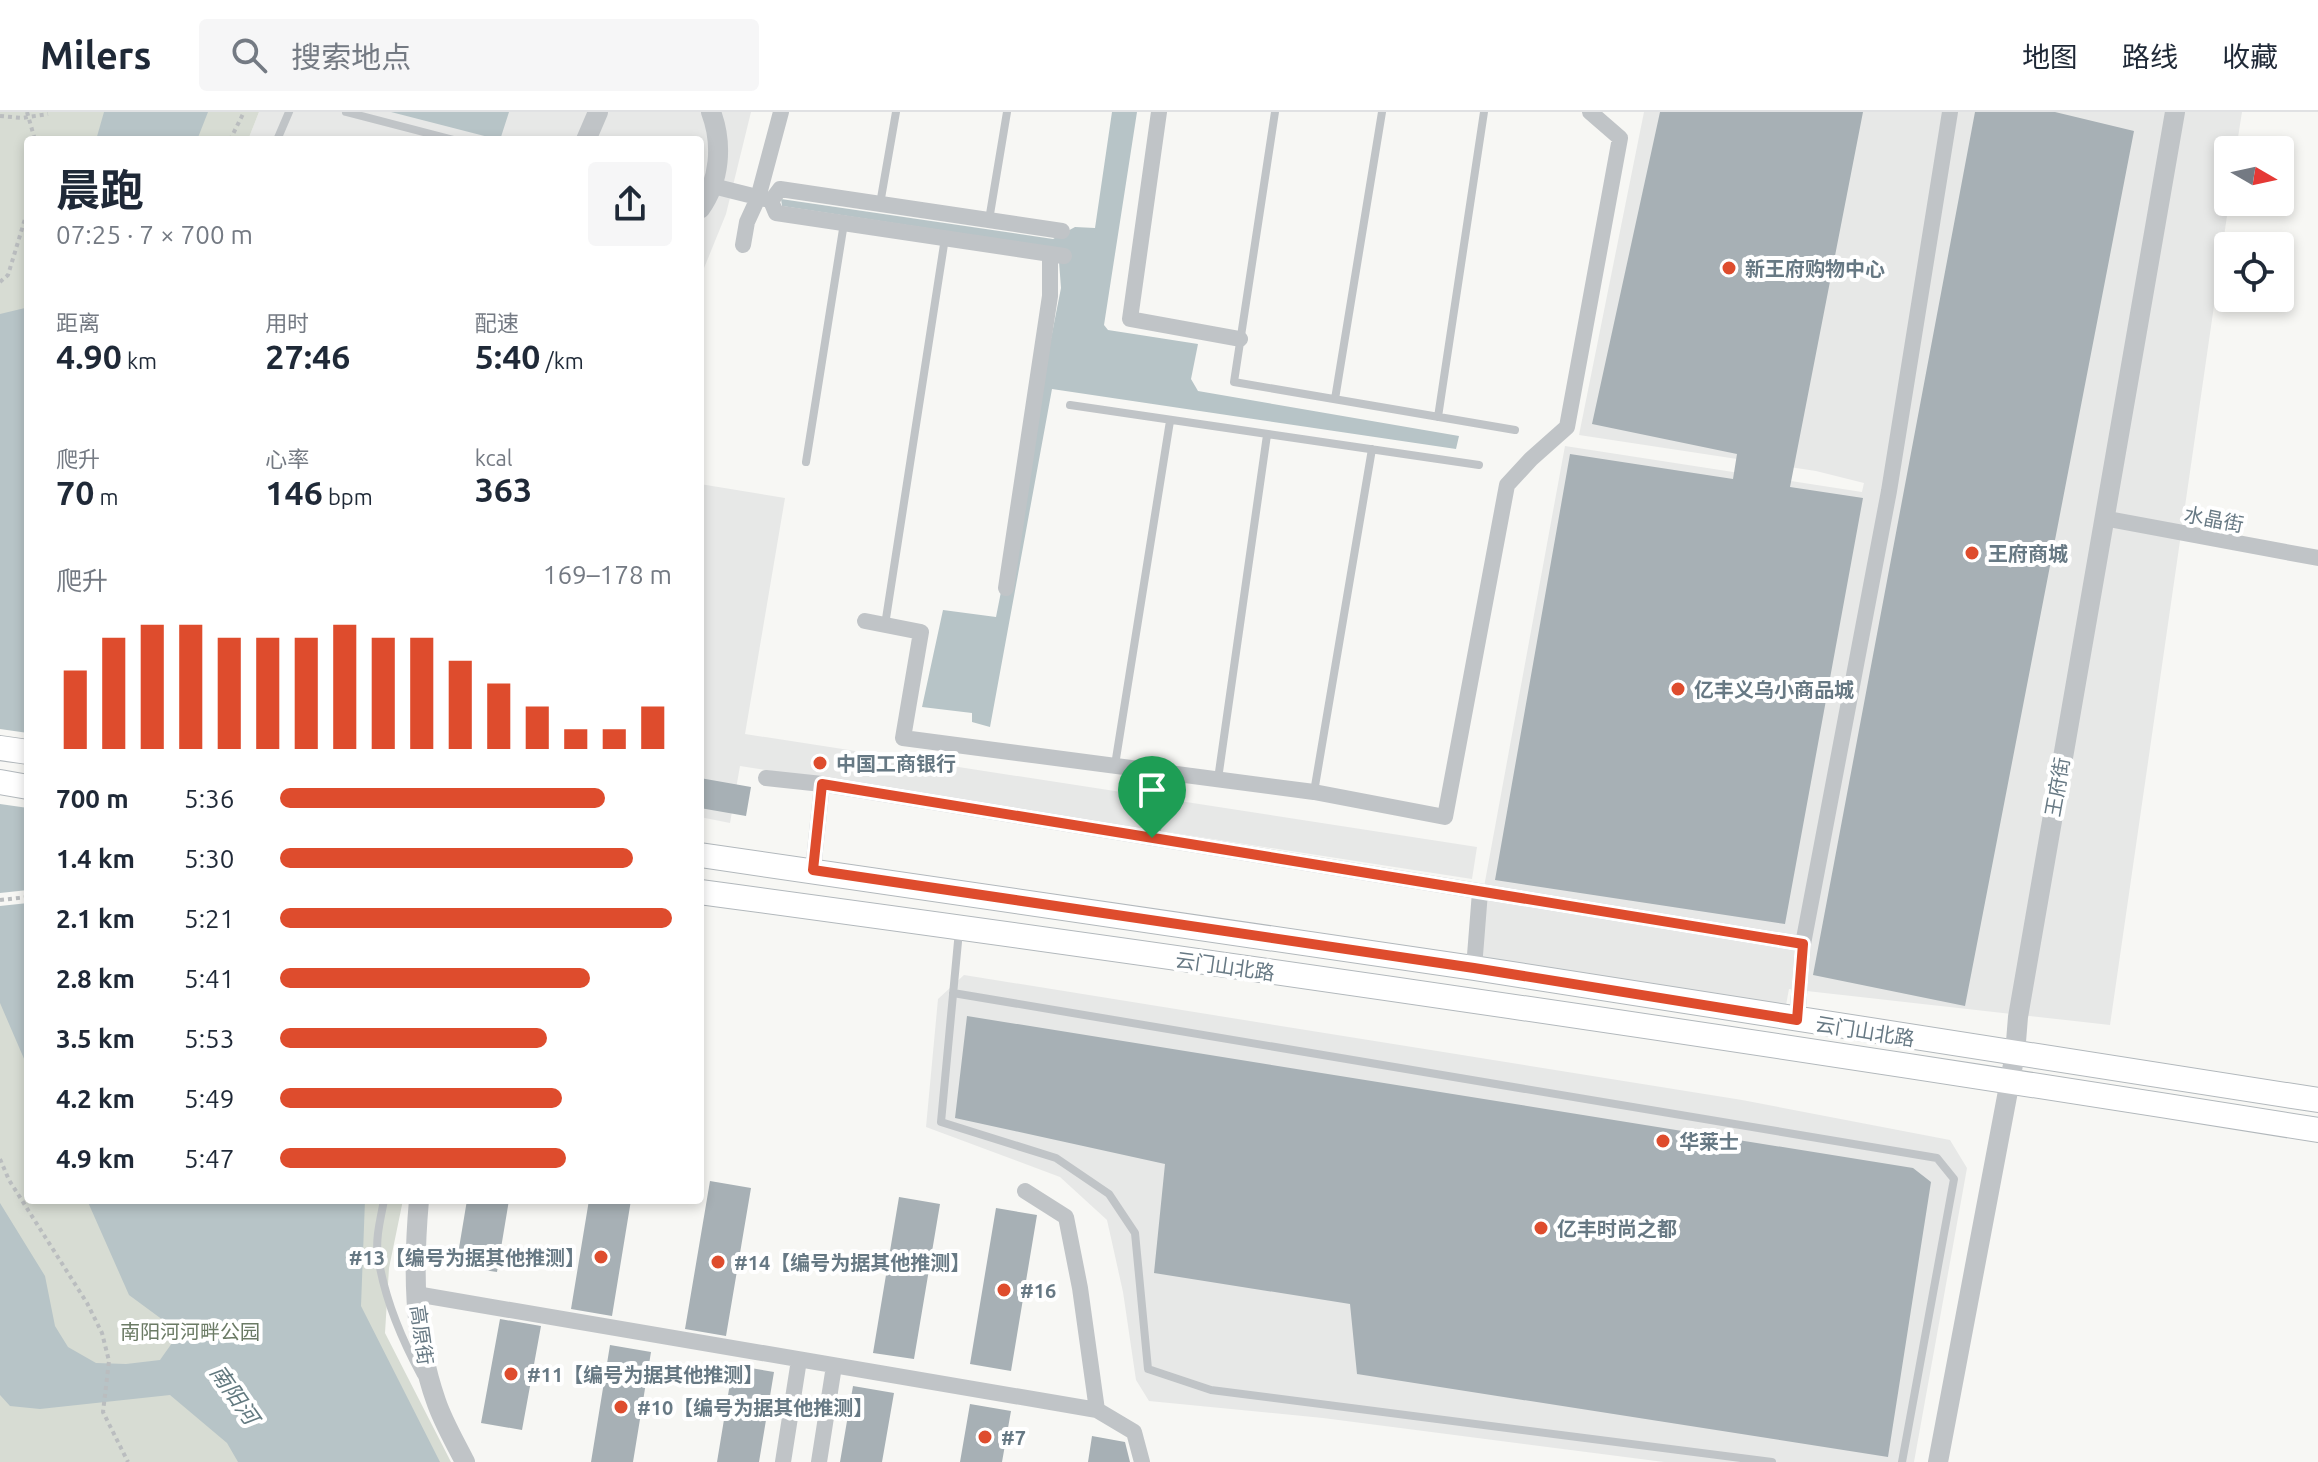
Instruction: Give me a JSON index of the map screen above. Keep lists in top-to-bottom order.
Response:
{
  "streets": {
    "main road": ["云门山北路"],
    "street": ["水晶街", "王府街", "高原街"]
  },
  "crossings": [
    ["水晶街", "王府街"],
    ["王府街", "云门山北路"]
  ],
  "water": ["南阳河"],
  "parks": ["南阳河河畔公园"],
  "places": [
    "新王府购物中心",
    "王府商城",
    "亿丰义乌小商品城",
    "中国工商银行",
    "华莱士",
    "亿丰时尚之都",
    "#13【编号为据其他推测】",
    "#14【编号为据其他推测】",
    "#16",
    "#11【编号为据其他推测】",
    "#10【编号为据其他推测】",
    "#7"
  ],
  "north": "right",
  "page": {
    "header": "Milers",
    "search": "搜索地点",
    "nav": ["地图", "路线", "收藏"],
    "heading": ["晨跑", "07:25 · 7 × 700 m"],
    "stats": [
      ["距离", "4.90 km"],
      ["用时", "27:46"],
      ["配速", "5:40 /km"],
      ["爬升", "70 m"],
      ["心率", "146 bpm"],
      ["kcal", "363"]
    ],
    "chart": ["爬升", "169–178 m"],
    "list": [
      {
        "name": "700 m",
        "note": "5:36"
      },
      {
        "name": "1.4 km",
        "note": "5:30"
      },
      {
        "name": "2.1 km",
        "note": "5:21"
      },
      {
        "name": "2.8 km",
        "note": "5:41"
      },
      {
        "name": "3.5 km",
        "note": "5:53"
      },
      {
        "name": "4.2 km",
        "note": "5:49"
      },
      {
        "name": "4.9 km",
        "note": "5:47"
      }
    ]
  }
}
